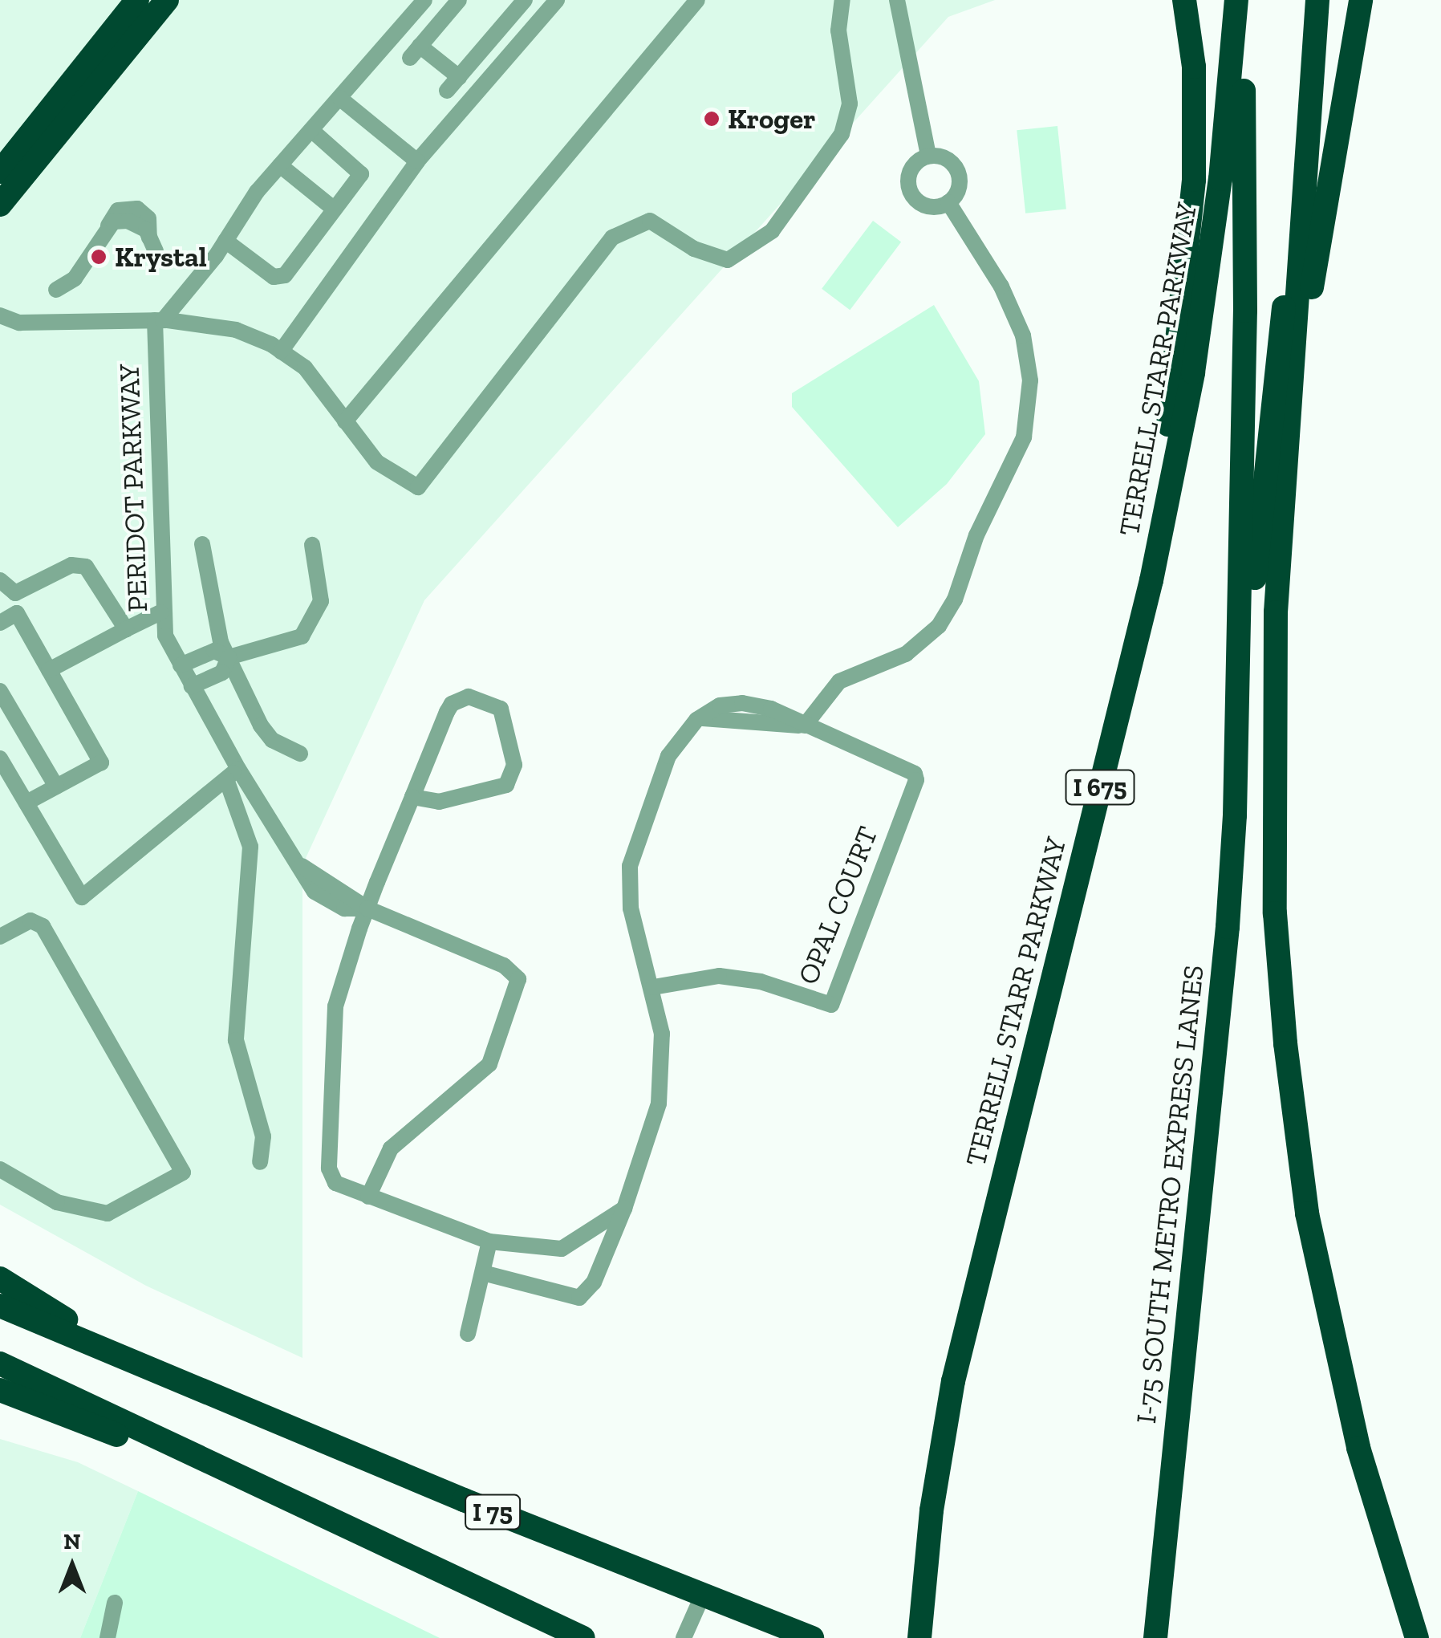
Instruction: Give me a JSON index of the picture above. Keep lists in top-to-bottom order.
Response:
{
  "streets": {
    "highway": [
      "TERRELL STARR PARKWAY",
      "I 675",
      "I-75 SOUTH METRO EXPRESS LANES",
      "I 75"
    ],
    "street": ["PERIDOT PARKWAY", "OPAL COURT"]
  },
  "places": ["Kroger", "Krystal"],
  "north": "top"
}
